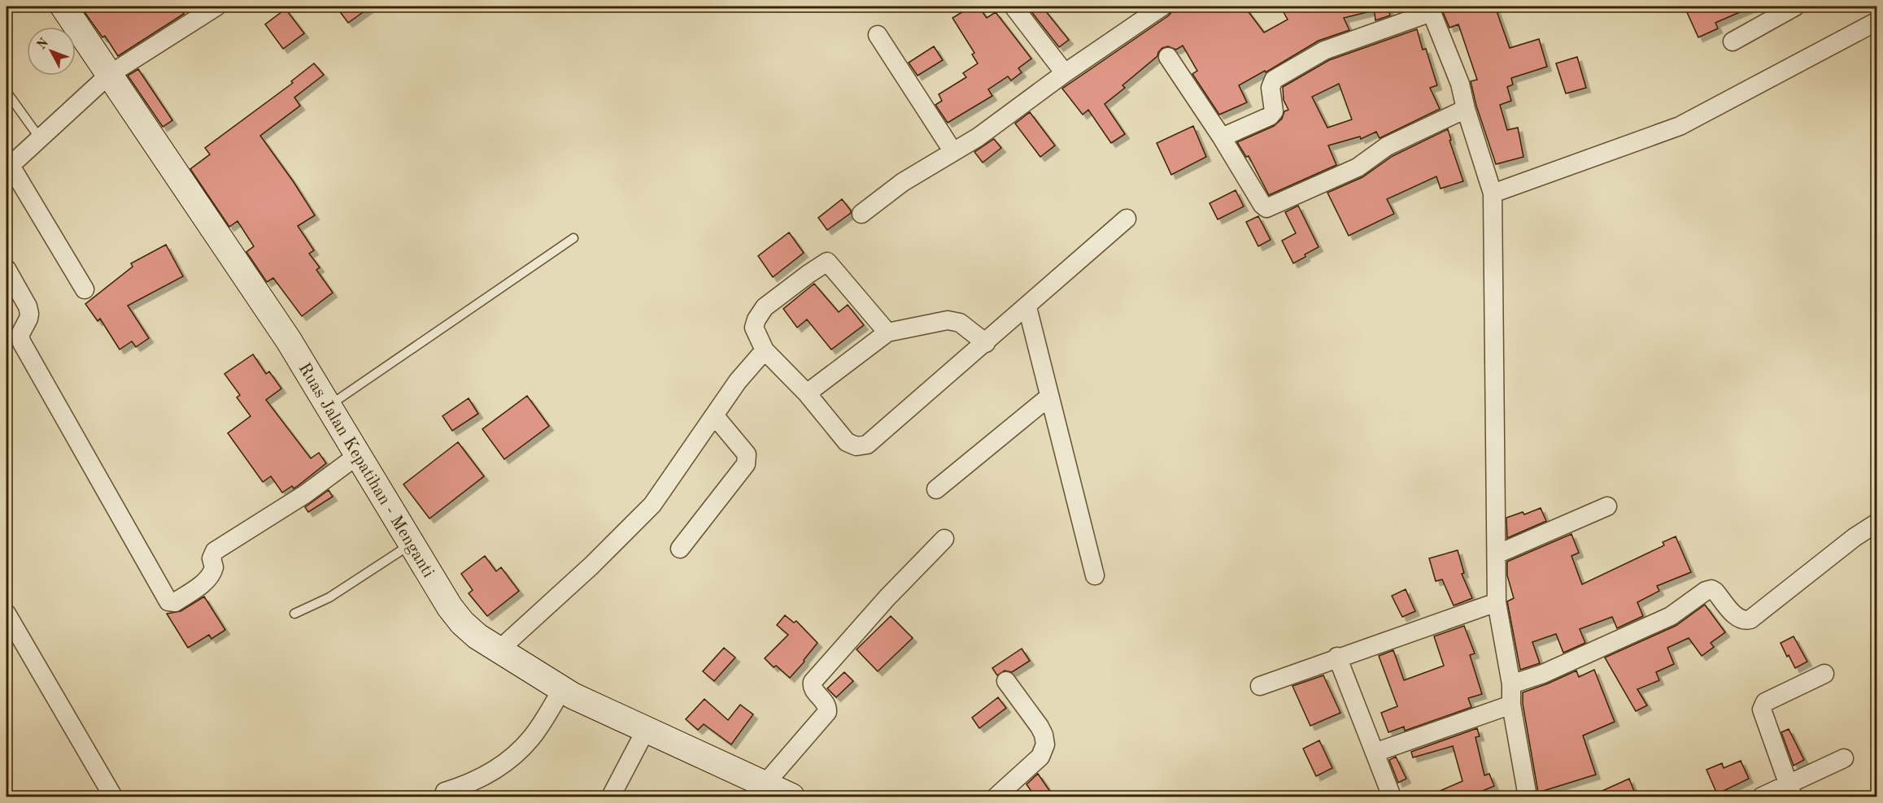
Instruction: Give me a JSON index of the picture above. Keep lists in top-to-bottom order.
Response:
{
  "streets": {
    "main road": ["Ruas Jalan Kepatihan - Menganti"]
  },
  "north": "top left"
}
